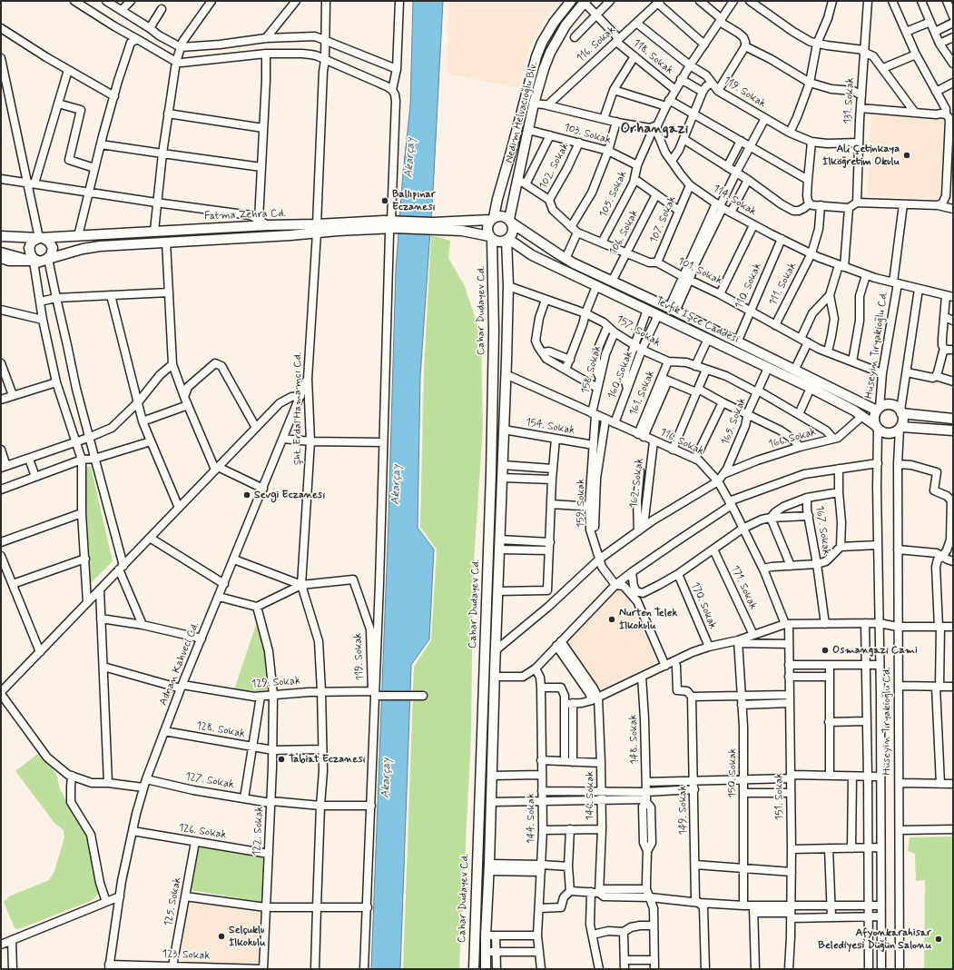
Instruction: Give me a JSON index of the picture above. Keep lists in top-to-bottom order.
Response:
{
  "streets": {
    "main road": [
      "Nedim Helvacıoğlu Blv.",
      "Fatma Zehra Cd.",
      "Cahar Dudayev Cd.",
      "Tevfik İşce Caddesi",
      "Hüseyin Tiryakioğlu Cd."
    ],
    "street": [
      "116. Sokak",
      "118. Sokak",
      "119. Sokak",
      "131. Sokak",
      "103. Sokak",
      "102. Sokak",
      "105. Sokak",
      "114. Sokak",
      "107. Sokak",
      "106. Sokak",
      "101. Sokak",
      "111. Sokak",
      "110. Sokak",
      "157. Sokak",
      "158. Sokak",
      "160. Sokak",
      "161. Sokak",
      "Şht. Erdal Hamamcı Cd.",
      "165. Sokak",
      "154. Sokak",
      "166. Sokak",
      "162. Sokak",
      "159. Sokak",
      "167. Sokak",
      "171. Sokak",
      "170. Sokak",
      "Adnan Kahveci Cd.",
      "129. Sokak",
      "128. Sokak",
      "148. Sokak",
      "150. Sokak",
      "127. Sokak",
      "146. Sokak",
      "151. Sokak",
      "149. Sokak",
      "144. Sokak",
      "122. Sokak",
      "126. Sokak",
      "125. Sokak",
      "123. Sokak"
    ]
  },
  "crossings": [
    ["116. Sokak", "118. Sokak"],
    ["116. Sokak", "119. Sokak"],
    ["116. Sokak", "Cahar Dudayev Cd."],
    ["116. Sokak", "158. Sokak"],
    ["116. Sokak", "160. Sokak"],
    ["116. Sokak", "161. Sokak"],
    ["116. Sokak", "165. Sokak"],
    ["116. Sokak", "162. Sokak"],
    ["116. Sokak", "159. Sokak"],
    ["116. Sokak", "151. Sokak"],
    ["118. Sokak", "Nedim Helvacıoğlu Blv."],
    ["118. Sokak", "105. Sokak"],
    ["119. Sokak", "131. Sokak"],
    ["119. Sokak", "105. Sokak"],
    ["119. Sokak", "Şht. Erdal Hamamcı Cd."],
    ["119. Sokak", "129. Sokak"],
    ["Nedim Helvacıoğlu Blv.", "103. Sokak"],
    ["Nedim Helvacıoğlu Blv.", "Fatma Zehra Cd."],
    ["Nedim Helvacıoğlu Blv.", "101. Sokak"],
    ["Nedim Helvacıoğlu Blv.", "Cahar Dudayev Cd."],
    ["Nedim Helvacıoğlu Blv.", "Tevfik İşce Caddesi"],
    ["103. Sokak", "102. Sokak"],
    ["103. Sokak", "105. Sokak"],
    ["102. Sokak", "101. Sokak"],
    ["105. Sokak", "114. Sokak"],
    ["105. Sokak", "101. Sokak"],
    ["114. Sokak", "107. Sokak"],
    ["114. Sokak", "111. Sokak"],
    ["114. Sokak", "110. Sokak"],
    ["114. Sokak", "Hüseyin Tiryakioğlu Cd."],
    ["Fatma Zehra Cd.", "Cahar Dudayev Cd."],
    ["Fatma Zehra Cd.", "Tevfik İşce Caddesi"],
    ["Fatma Zehra Cd.", "Şht. Erdal Hamamcı Cd."],
    ["107. Sokak", "101. Sokak"],
    ["106. Sokak", "101. Sokak"],
    ["106. Sokak", "Tevfik İşce Caddesi"],
    ["101. Sokak", "111. Sokak"],
    ["101. Sokak", "110. Sokak"],
    ["101. Sokak", "Hüseyin Tiryakioğlu Cd."],
    ["110. Sokak", "Tevfik İşce Caddesi"],
    ["Cahar Dudayev Cd.", "Tevfik İşce Caddesi"],
    ["Cahar Dudayev Cd.", "157. Sokak"],
    ["Cahar Dudayev Cd.", "154. Sokak"],
    ["Tevfik İşce Caddesi", "Hüseyin Tiryakioğlu Cd."],
    ["Tevfik İşce Caddesi", "160. Sokak"],
    ["Tevfik İşce Caddesi", "165. Sokak"],
    ["Tevfik İşce Caddesi", "166. Sokak"],
    ["157. Sokak", "158. Sokak"],
    ["157. Sokak", "160. Sokak"],
    ["157. Sokak", "161. Sokak"],
    ["157. Sokak", "165. Sokak"],
    ["157. Sokak", "166. Sokak"],
    ["158. Sokak", "159. Sokak"],
    ["Şht. Erdal Hamamcı Cd.", "Adnan Kahveci Cd."],
    ["Şht. Erdal Hamamcı Cd.", "129. Sokak"],
    ["Şht. Erdal Hamamcı Cd.", "128. Sokak"],
    ["Şht. Erdal Hamamcı Cd.", "127. Sokak"],
    ["165. Sokak", "166. Sokak"],
    ["154. Sokak", "159. Sokak"],
    ["Adnan Kahveci Cd.", "129. Sokak"],
    ["Adnan Kahveci Cd.", "128. Sokak"],
    ["Adnan Kahveci Cd.", "127. Sokak"],
    ["Adnan Kahveci Cd.", "126. Sokak"],
    ["Adnan Kahveci Cd.", "123. Sokak"],
    ["129. Sokak", "122. Sokak"],
    ["128. Sokak", "122. Sokak"],
    ["127. Sokak", "122. Sokak"],
    ["122. Sokak", "126. Sokak"],
    ["122. Sokak", "123. Sokak"],
    ["126. Sokak", "125. Sokak"],
    ["125. Sokak", "123. Sokak"]
  ],
  "districts": ["Orhangazi"],
  "water": ["Akarçay"],
  "places": [
    "Ali Çetinkaya İlköğretim Okulu",
    "Ballıpınar Eczanesi",
    "Sevgi Eczanesi",
    "Nurten Telek İlkokulu",
    "Osmangazi Cami",
    "Tabiat Eczanesi",
    "Selçuklu İlkokulu",
    "Afyonkarahisar Belediyesi Düğün Salonu"
  ]
}
